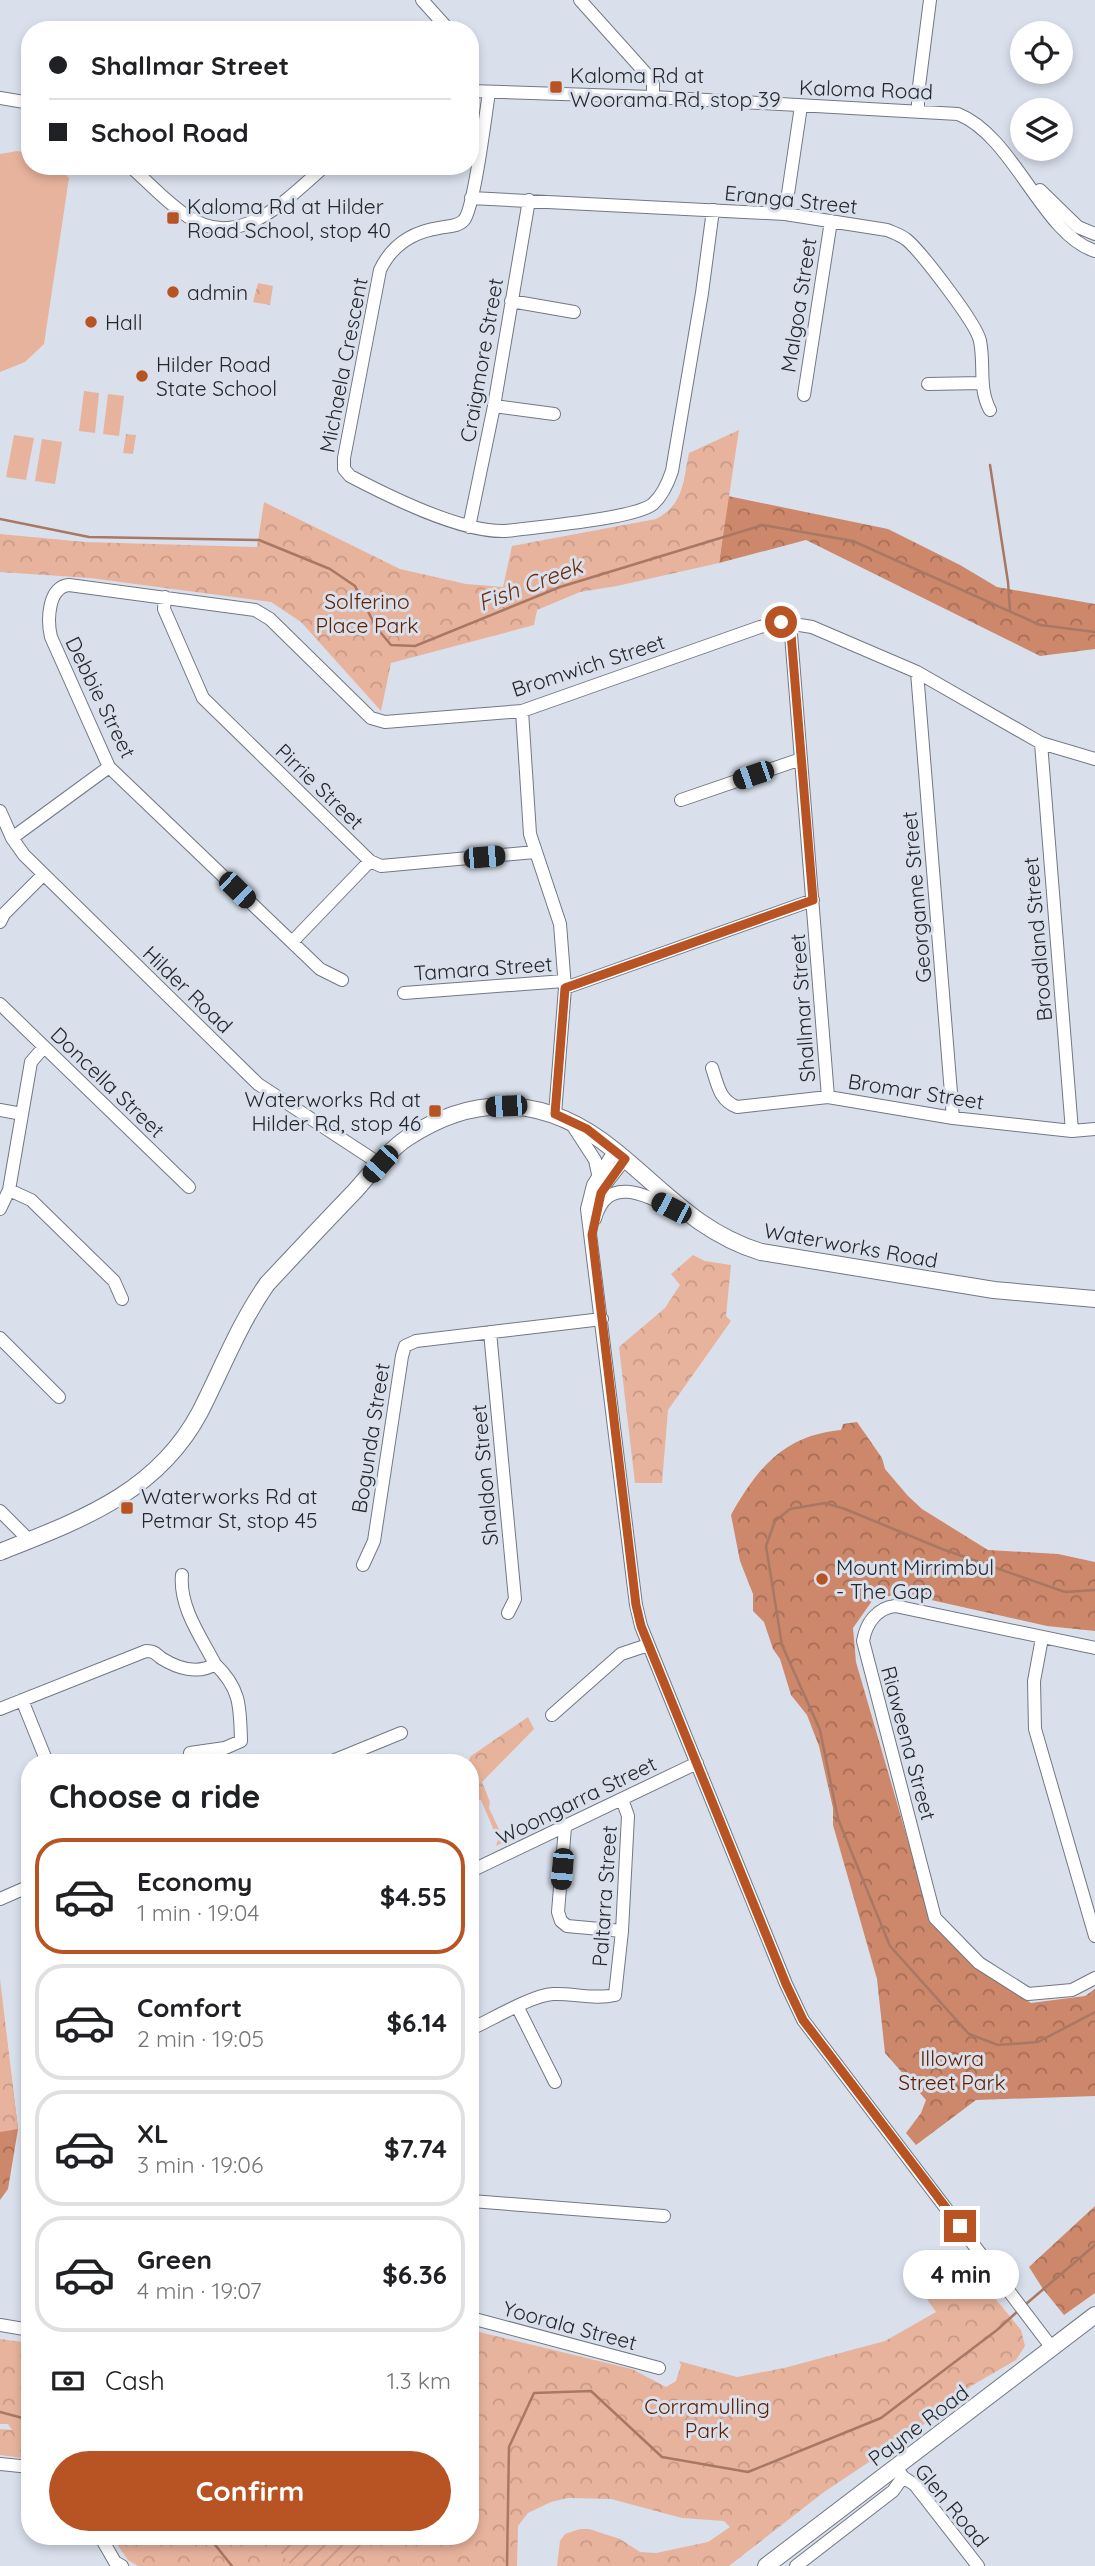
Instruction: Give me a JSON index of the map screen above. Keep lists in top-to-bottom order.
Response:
{
  "streets": {
    "main road": ["Waterworks Road", "Payne Road"],
    "street": [
      "Kaloma Road",
      "Eranga Street",
      "Malgoa Street",
      "Craigmore Street",
      "Michaela Crescent",
      "Bromwich Street",
      "Debbie Street",
      "Pirrie Street",
      "Georganne Street",
      "Broadland Street",
      "Tamara Street",
      "Hilder Road",
      "Shallmar Street",
      "Doncella Street",
      "Bromar Street",
      "Bogunda Street",
      "Shaldon Street",
      "Riaweena Street",
      "Woongarra Street",
      "Paltarra Street",
      "Yoorala Street",
      "Glen Road"
    ]
  },
  "crossings": [
    ["Eranga Street", "Malgoa Street"],
    ["Eranga Street", "Craigmore Street"],
    ["Eranga Street", "Michaela Crescent"],
    ["Craigmore Street", "Michaela Crescent"],
    ["Bromwich Street", "Debbie Street"],
    ["Bromwich Street", "Pirrie Street"],
    ["Bromwich Street", "Georganne Street"],
    ["Bromwich Street", "Broadland Street"],
    ["Bromwich Street", "Shallmar Street"],
    ["Georganne Street", "Bromar Street"],
    ["Broadland Street", "Bromar Street"],
    ["Tamara Street", "Shallmar Street"],
    ["Hilder Road", "Waterworks Road"],
    ["Shallmar Street", "Bromar Street"],
    ["Bogunda Street", "Shaldon Street"],
    ["Woongarra Street", "Paltarra Street"],
    ["Payne Road", "Glen Road"]
  ],
  "water": ["Fish Creek"],
  "parks": ["Solferino Place Park", "Illowra Street Park", "Corramulling Park"],
  "places": {
    "transit": [
      "Kaloma Rd at Woorama Rd, stop 39",
      "Kaloma Rd at Hilder Road School, stop 40",
      "Waterworks Rd at Hilder Rd, stop 46",
      "Waterworks Rd at Petmar St, stop 45"
    ],
    "other": [
      "admin",
      "Hall",
      "Hilder Road State School",
      "Mount Mirrimbul - The Gap"
    ]
  },
  "page": {
    "banner": ["Shallmar Street", "School Road"],
    "heading": "Choose a ride",
    "list": [
      {
        "name": "Economy",
        "note": "1 min · 19:04",
        "value": "$4.55"
      },
      {
        "name": "Comfort",
        "note": "2 min · 19:05",
        "value": "$6.14"
      },
      {
        "name": "XL",
        "note": "3 min · 19:06",
        "value": "$7.74"
      },
      {
        "name": "Green",
        "note": "4 min · 19:07",
        "value": "$6.36"
      }
    ],
    "bubble": "4 min",
    "pay": ["Cash", "1.3 km"],
    "buttons": "Confirm"
  }
}
